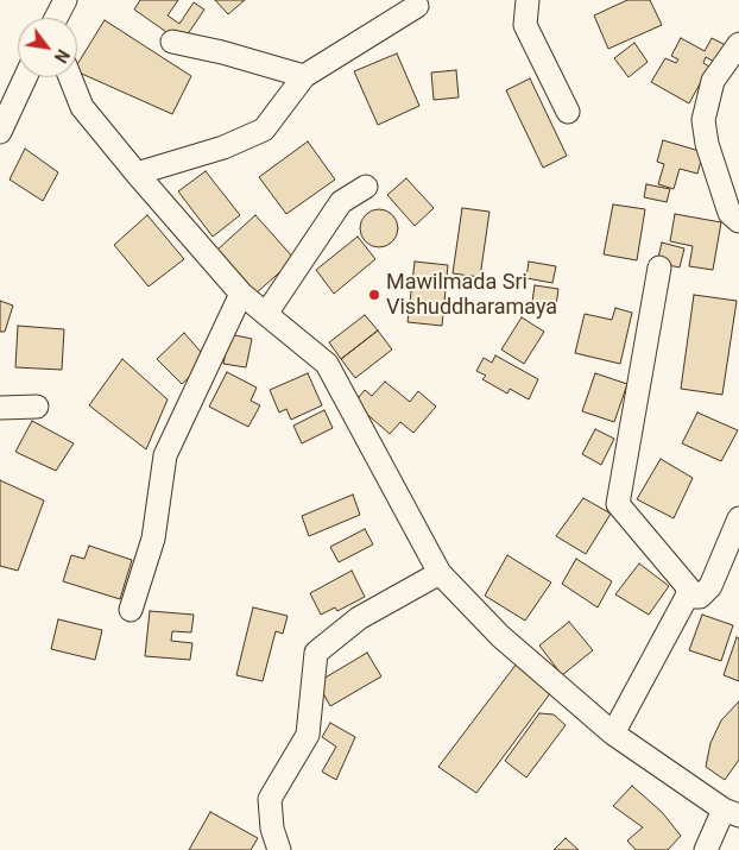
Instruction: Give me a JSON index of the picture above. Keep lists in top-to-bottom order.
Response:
{
  "places": ["Mawilmada Sri Vishuddharamaya"],
  "north": "bottom right"
}
